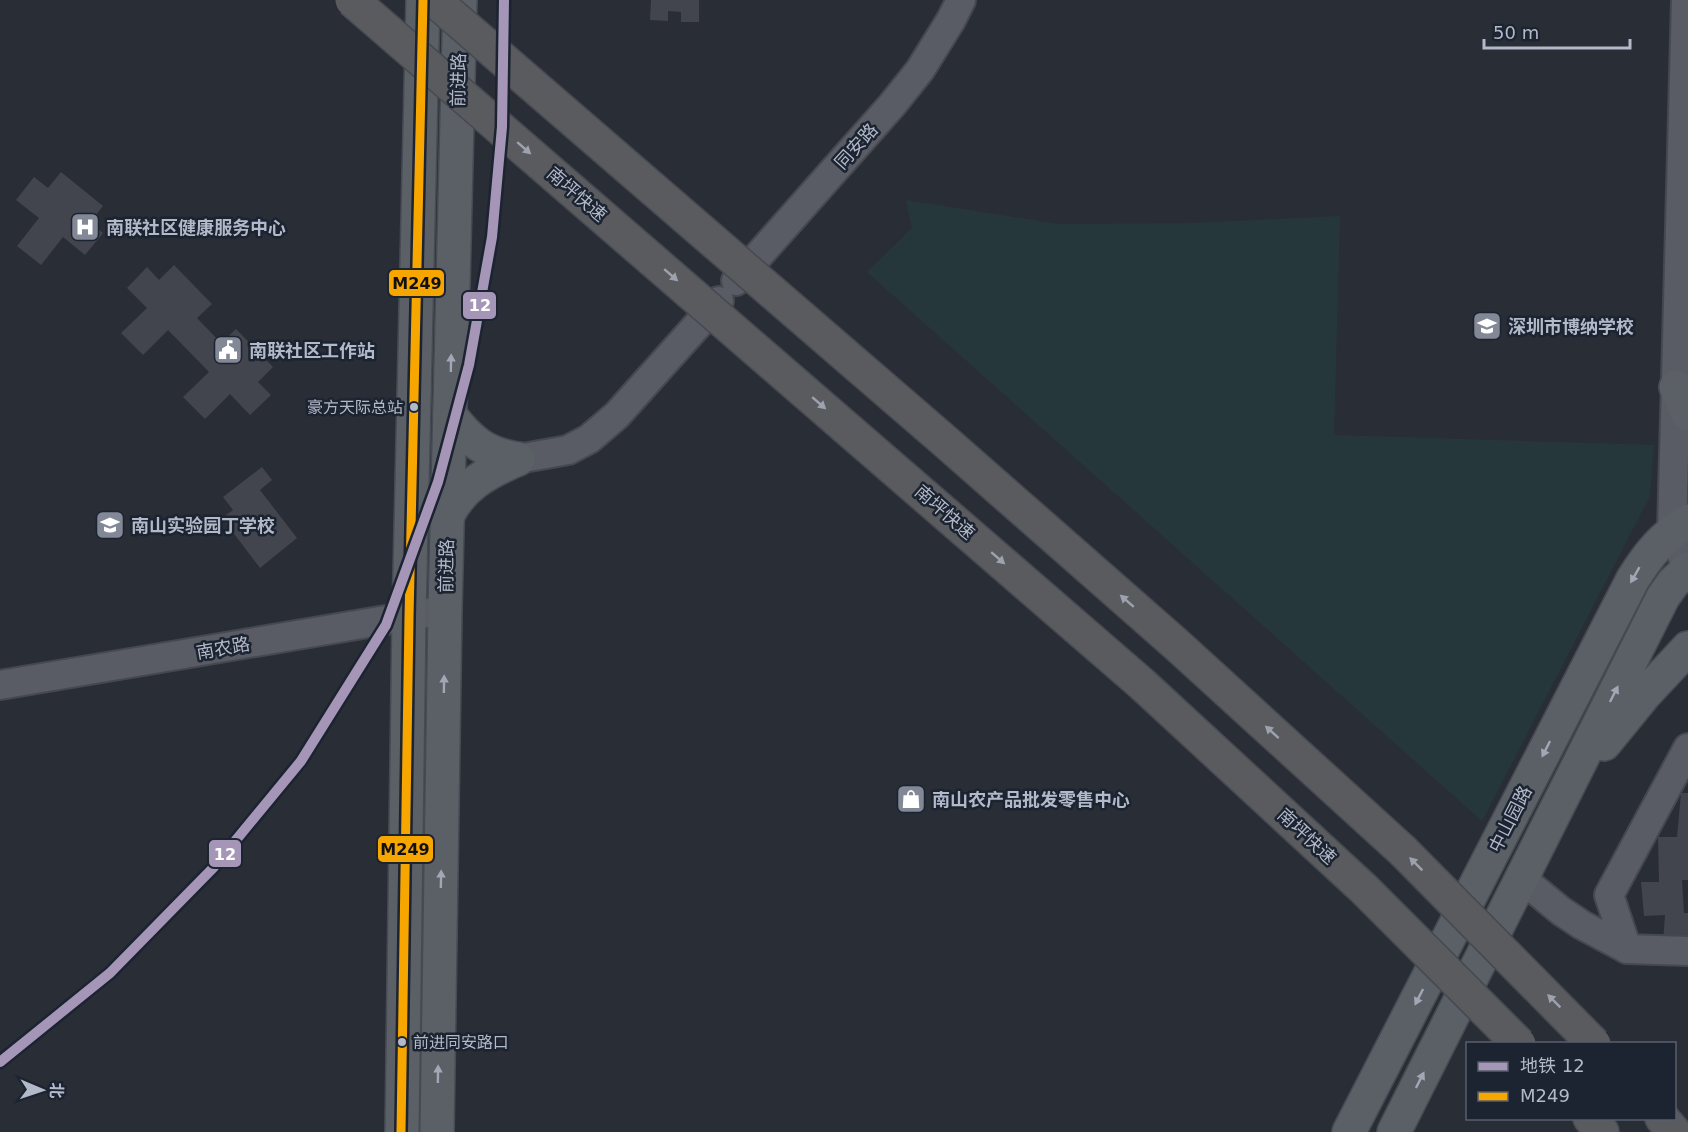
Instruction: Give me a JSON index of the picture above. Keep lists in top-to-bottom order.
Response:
{
  "streets": {
    "highway": ["南坪快速"],
    "main road": ["前进路", "中山园路"],
    "street": ["同安路", "南农路"]
  },
  "crossings": [
    ["前进路", "南农路"]
  ],
  "places": {
    "hospital": ["南联社区健康服务中心"],
    "school or university": ["深圳市博纳学校", "南山实验园丁学校"],
    "public building": ["南联社区工作站"],
    "other": ["豪方天际总站", "前进同安路口"],
    "shop": ["南山农产品批发零售中心"]
  },
  "lines": ["metro line 12", "transit line M249"],
  "legend": ["地铁 12", "M249"],
  "scale_bar": "50 m",
  "north": "right"
}
